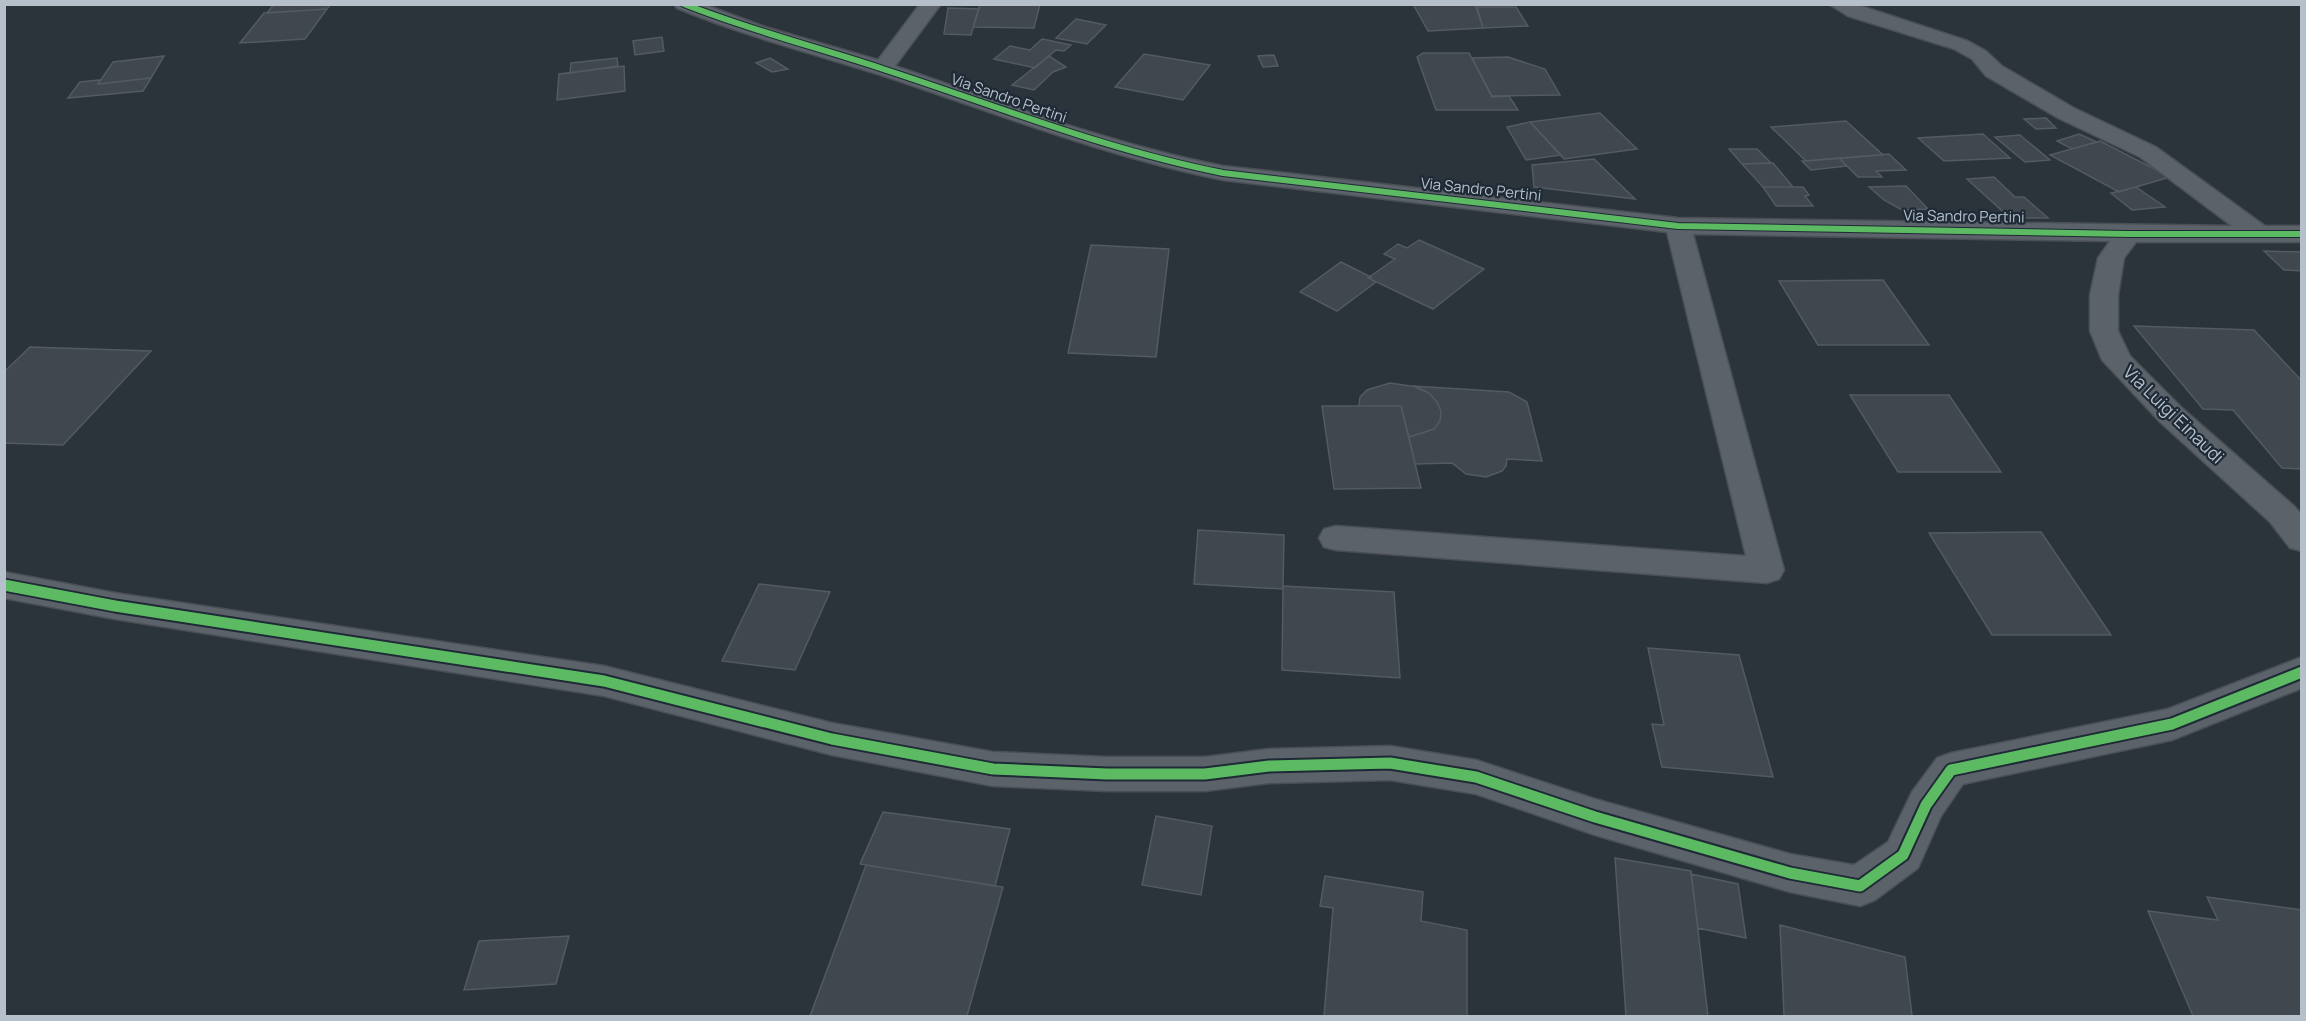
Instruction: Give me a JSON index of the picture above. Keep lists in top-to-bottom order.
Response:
{
  "streets": {
    "street": ["Via Sandro Pertini", "Via Luigi Einaudi"]
  },
  "crossings": [
    ["Via Sandro Pertini", "Via Luigi Einaudi"]
  ]
}
